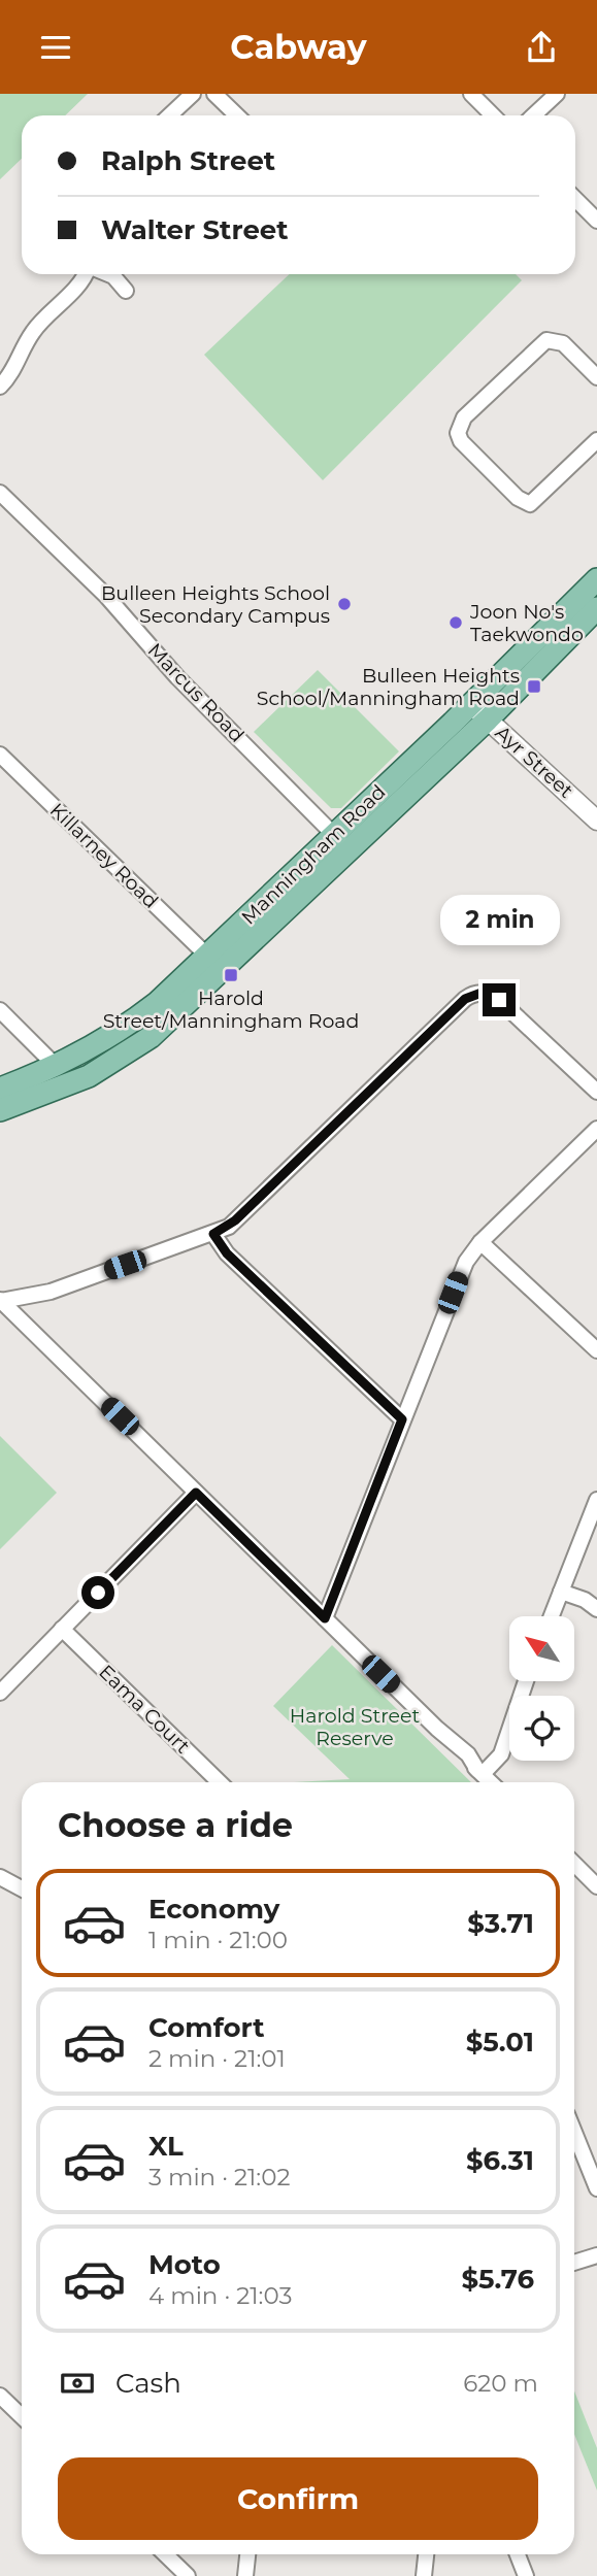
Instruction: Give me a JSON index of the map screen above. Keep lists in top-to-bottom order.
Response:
{
  "streets": {
    "main road": ["Manningham Road"],
    "street": [
      "Marcus Road",
      "Ayr Street",
      "Killarney Road",
      "Eama Court"
    ]
  },
  "crossings": [
    ["Marcus Road", "Manningham Road"],
    ["Ayr Street", "Manningham Road"],
    ["Manningham Road", "Killarney Road"]
  ],
  "parks": ["Harold Street Reserve"],
  "places": {
    "other": ["Bulleen Heights School Secondary Campus", "Joon No's Taekwondo"],
    "transit": ["Bulleen Heights School/Manningham Road", "Harold Street/Manningham Road"]
  },
  "north": "top left",
  "page": {
    "header": "Cabway",
    "banner": ["Ralph Street", "Walter Street"],
    "bubble": "2 min",
    "heading": "Choose a ride",
    "list": [
      {
        "name": "Economy",
        "note": "1 min · 21:00",
        "value": "$3.71"
      },
      {
        "name": "Comfort",
        "note": "2 min · 21:01",
        "value": "$5.01"
      },
      {
        "name": "XL",
        "note": "3 min · 21:02",
        "value": "$6.31"
      },
      {
        "name": "Moto",
        "note": "4 min · 21:03",
        "value": "$5.76"
      }
    ],
    "pay": ["Cash", "620 m"],
    "buttons": "Confirm"
  }
}
